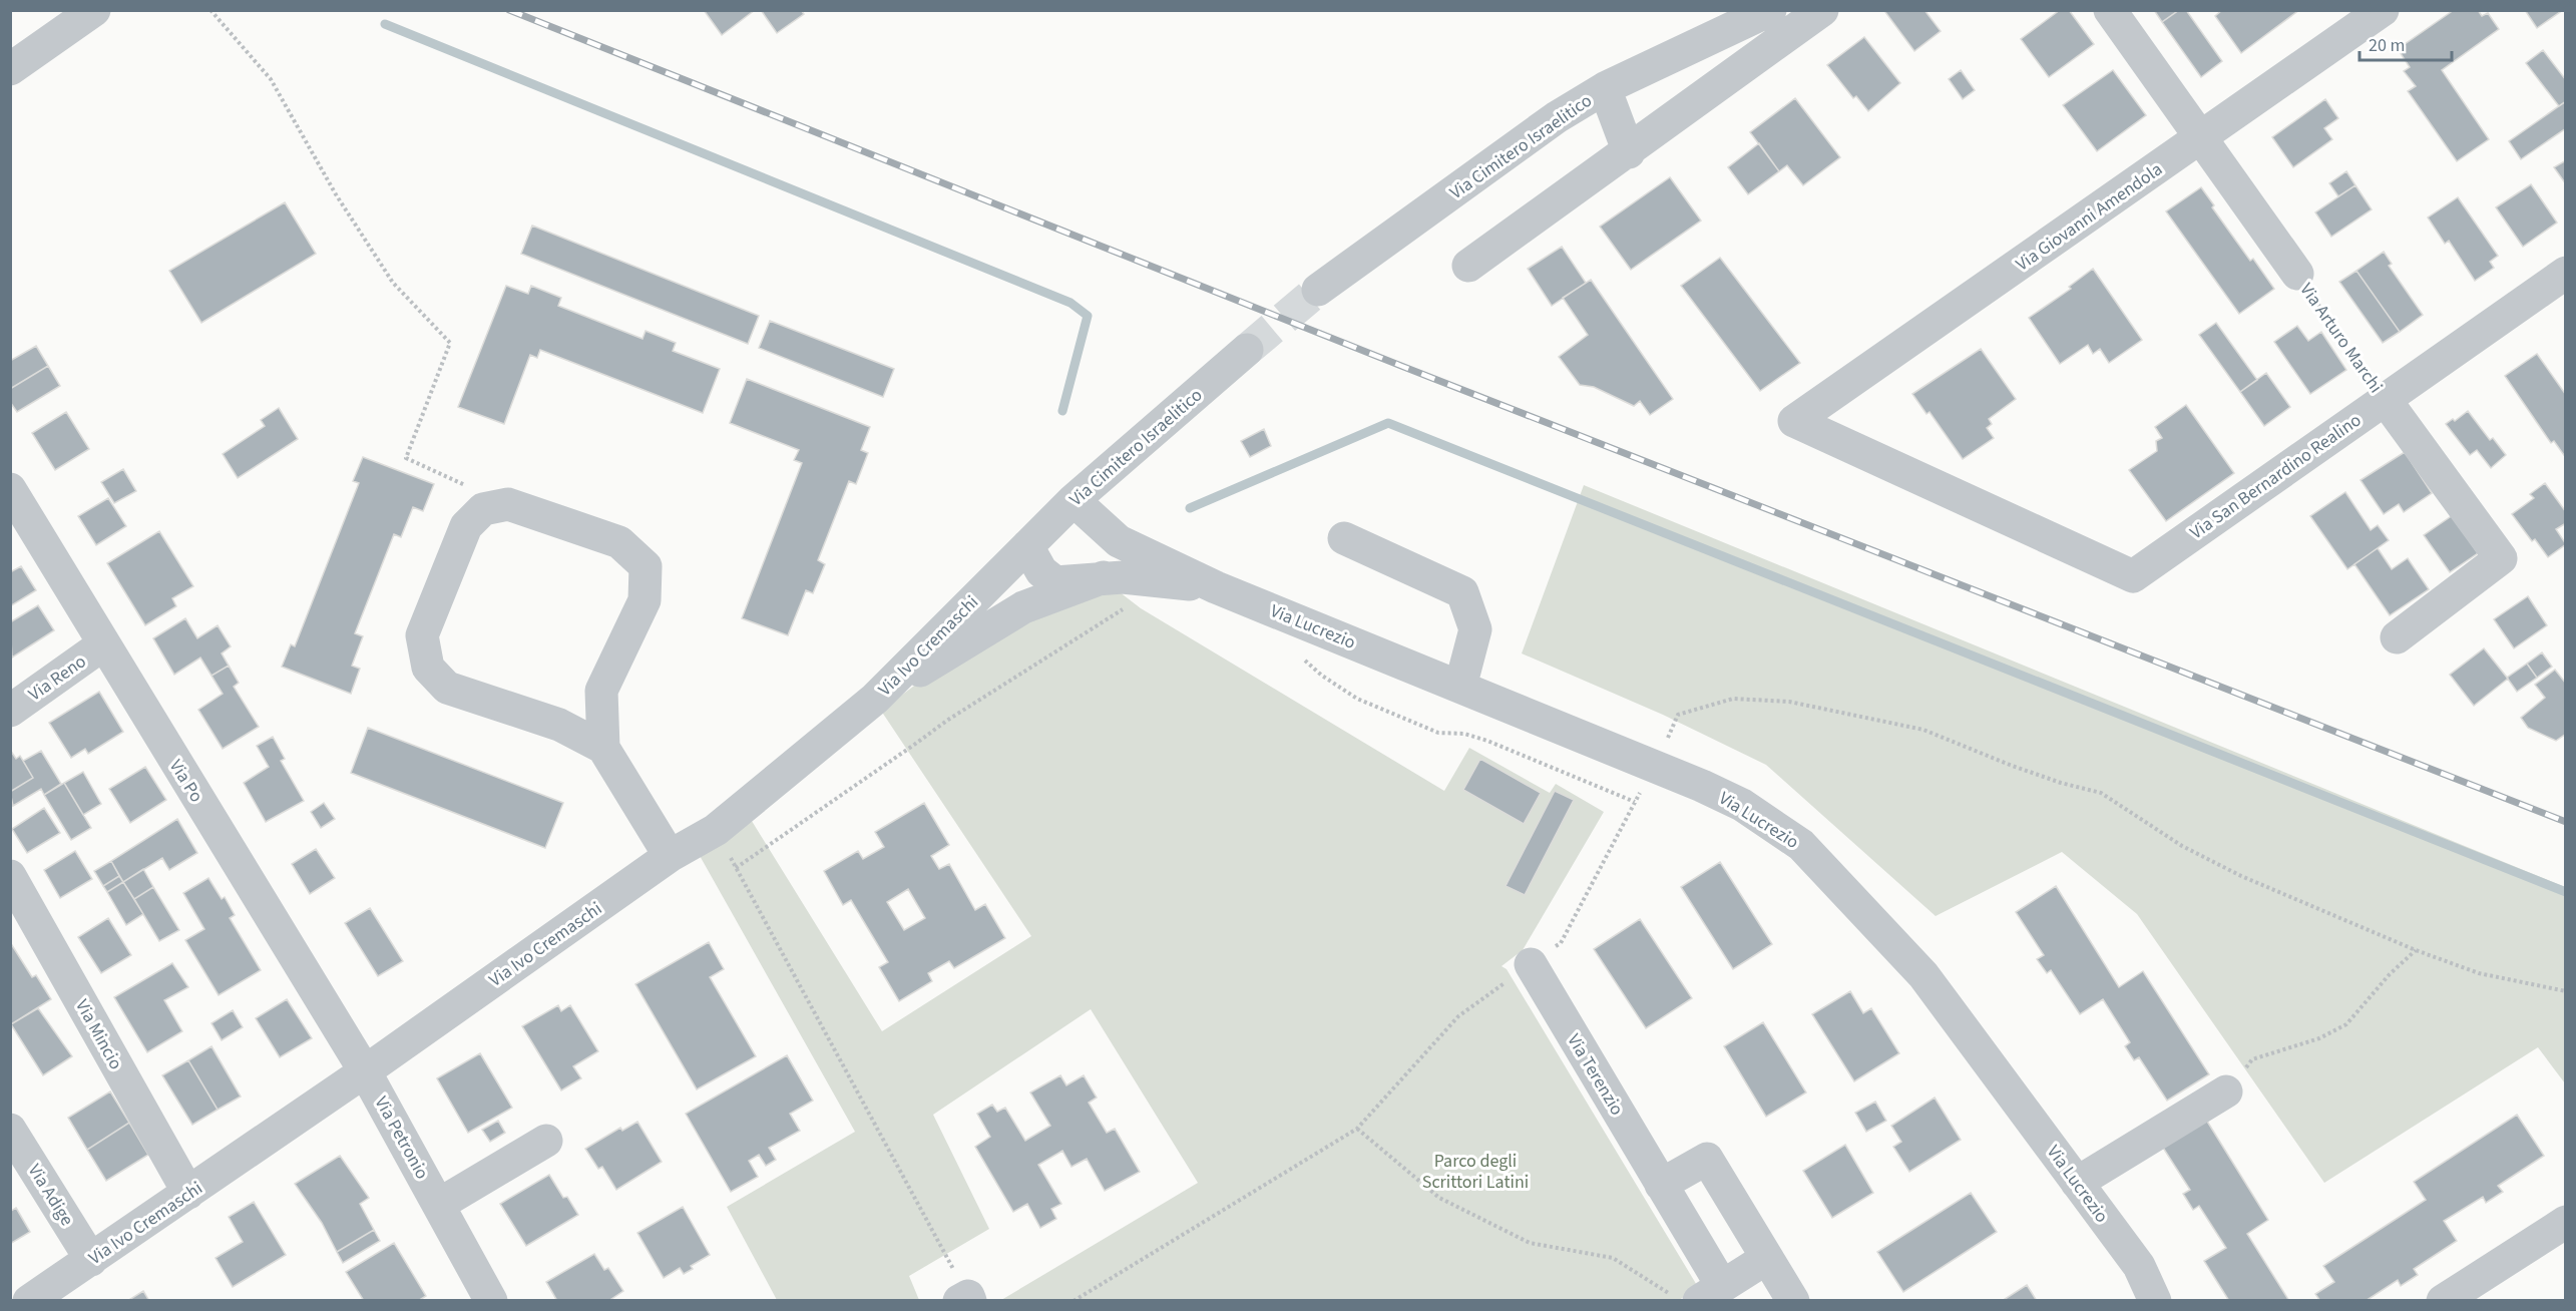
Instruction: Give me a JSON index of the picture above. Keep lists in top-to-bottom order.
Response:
{
  "streets": {
    "street": [
      "Via Cimitero Israelitico",
      "Via Giovanni Amendola",
      "Via Arturo Marchi",
      "Via San Bernardino Realino",
      "Via Lucrezio",
      "Via Ivo Cremaschi",
      "Via Reno",
      "Via Po",
      "Via Mincio",
      "Via Terenzio",
      "Via Petronio",
      "Via Adige"
    ]
  },
  "crossings": [
    ["Via Cimitero Israelitico", "Via Lucrezio"],
    ["Via Cimitero Israelitico", "Via Ivo Cremaschi"],
    ["Via Giovanni Amendola", "Via Arturo Marchi"],
    ["Via Giovanni Amendola", "Via San Bernardino Realino"],
    ["Via Arturo Marchi", "Via San Bernardino Realino"],
    ["Via Lucrezio", "Via Ivo Cremaschi"],
    ["Via Ivo Cremaschi", "Via Po"],
    ["Via Ivo Cremaschi", "Via Mincio"],
    ["Via Ivo Cremaschi", "Via Petronio"],
    ["Via Ivo Cremaschi", "Via Adige"],
    ["Via Reno", "Via Po"],
    ["Via Po", "Via Petronio"]
  ],
  "parks": ["Parco degli Scrittori Latini"],
  "scale_bar": "20 m"
}
